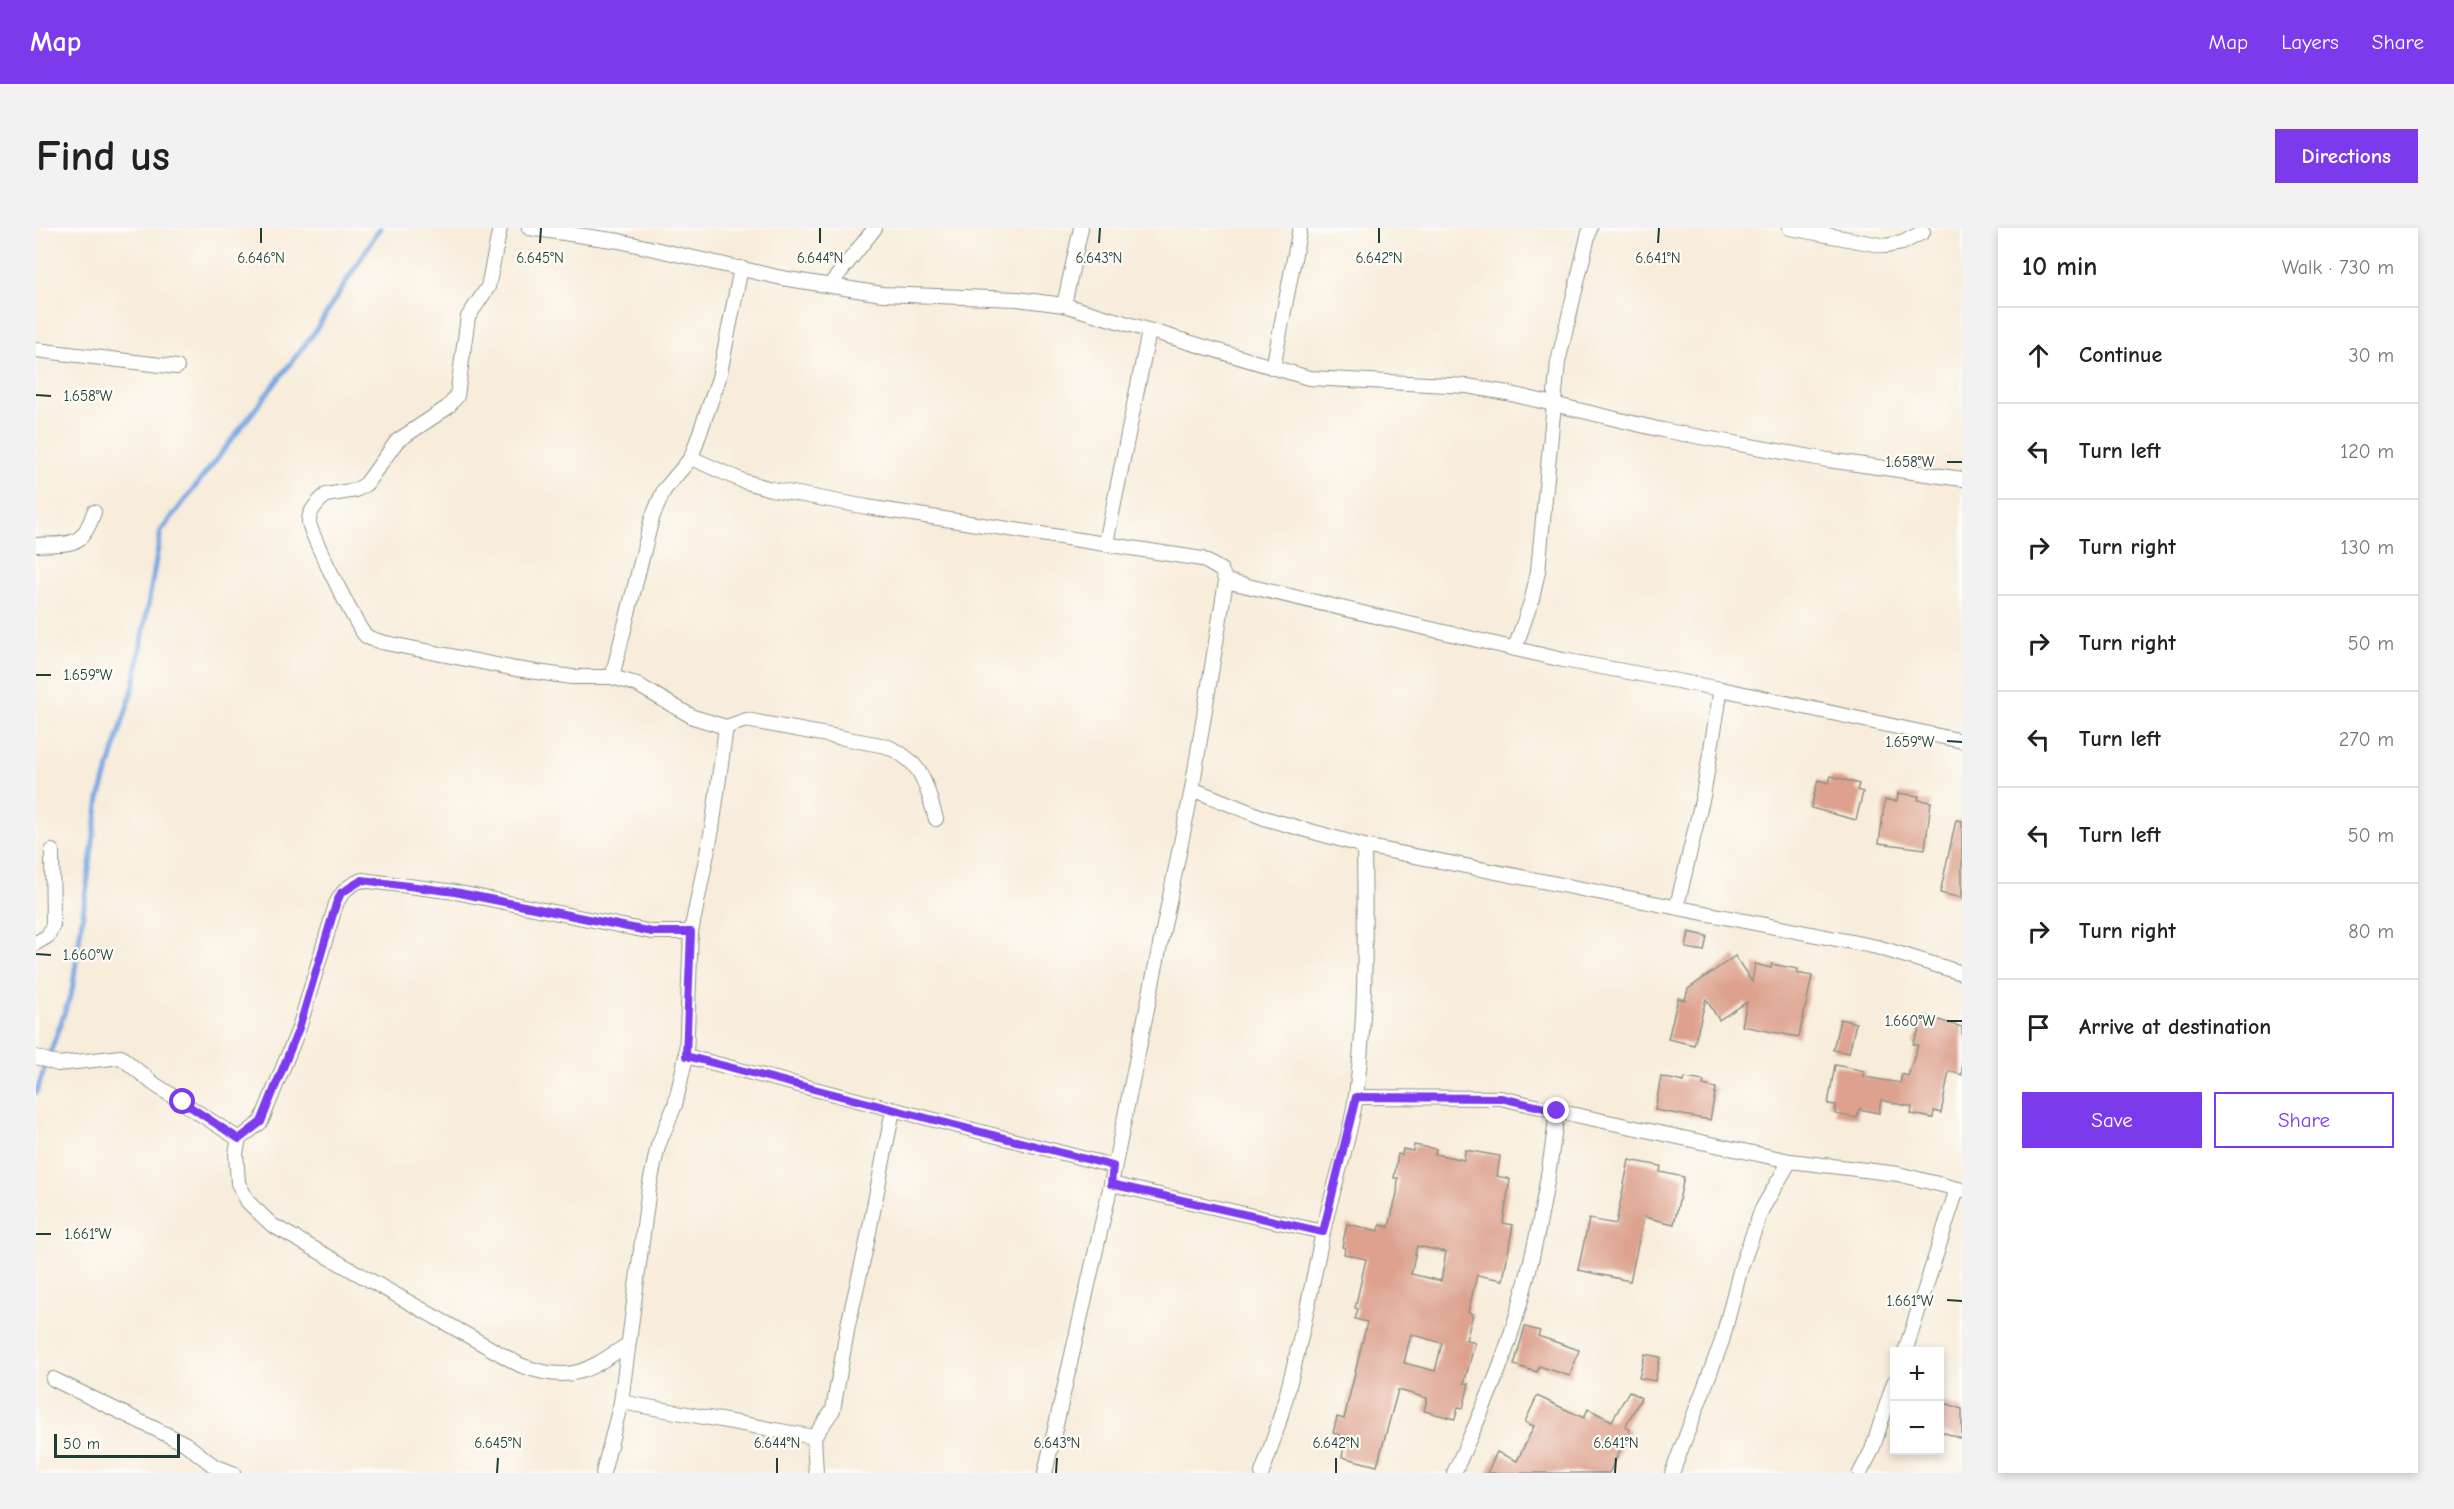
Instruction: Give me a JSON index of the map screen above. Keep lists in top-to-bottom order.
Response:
{
  "scale_bar": "50 m",
  "page": {
    "header": "Map",
    "nav": ["Map", "Layers", "Share"],
    "buttons": [
      "Directions",
      ["Save", "Share"]
    ],
    "title": "Find us",
    "heading": ["10 min", "Walk · 730 m"],
    "list": [
      ["Continue", "30 m"],
      ["Turn left", "120 m"],
      ["Turn right", "130 m"],
      ["Turn right", "50 m"],
      ["Turn left", "270 m"],
      ["Turn left", "50 m"],
      ["Turn right", "80 m"],
      "Arrive at destination"
    ],
    "map_buttons": ["+", "−"],
    "scale": "50 m"
  },
  "coordinates": [
    "6.646°N",
    "6.645°N",
    "6.644°N",
    "6.643°N",
    "6.642°N",
    "6.641°N",
    "1.658°W",
    "1.659°W",
    "1.660°W",
    "1.661°W"
  ]
}
